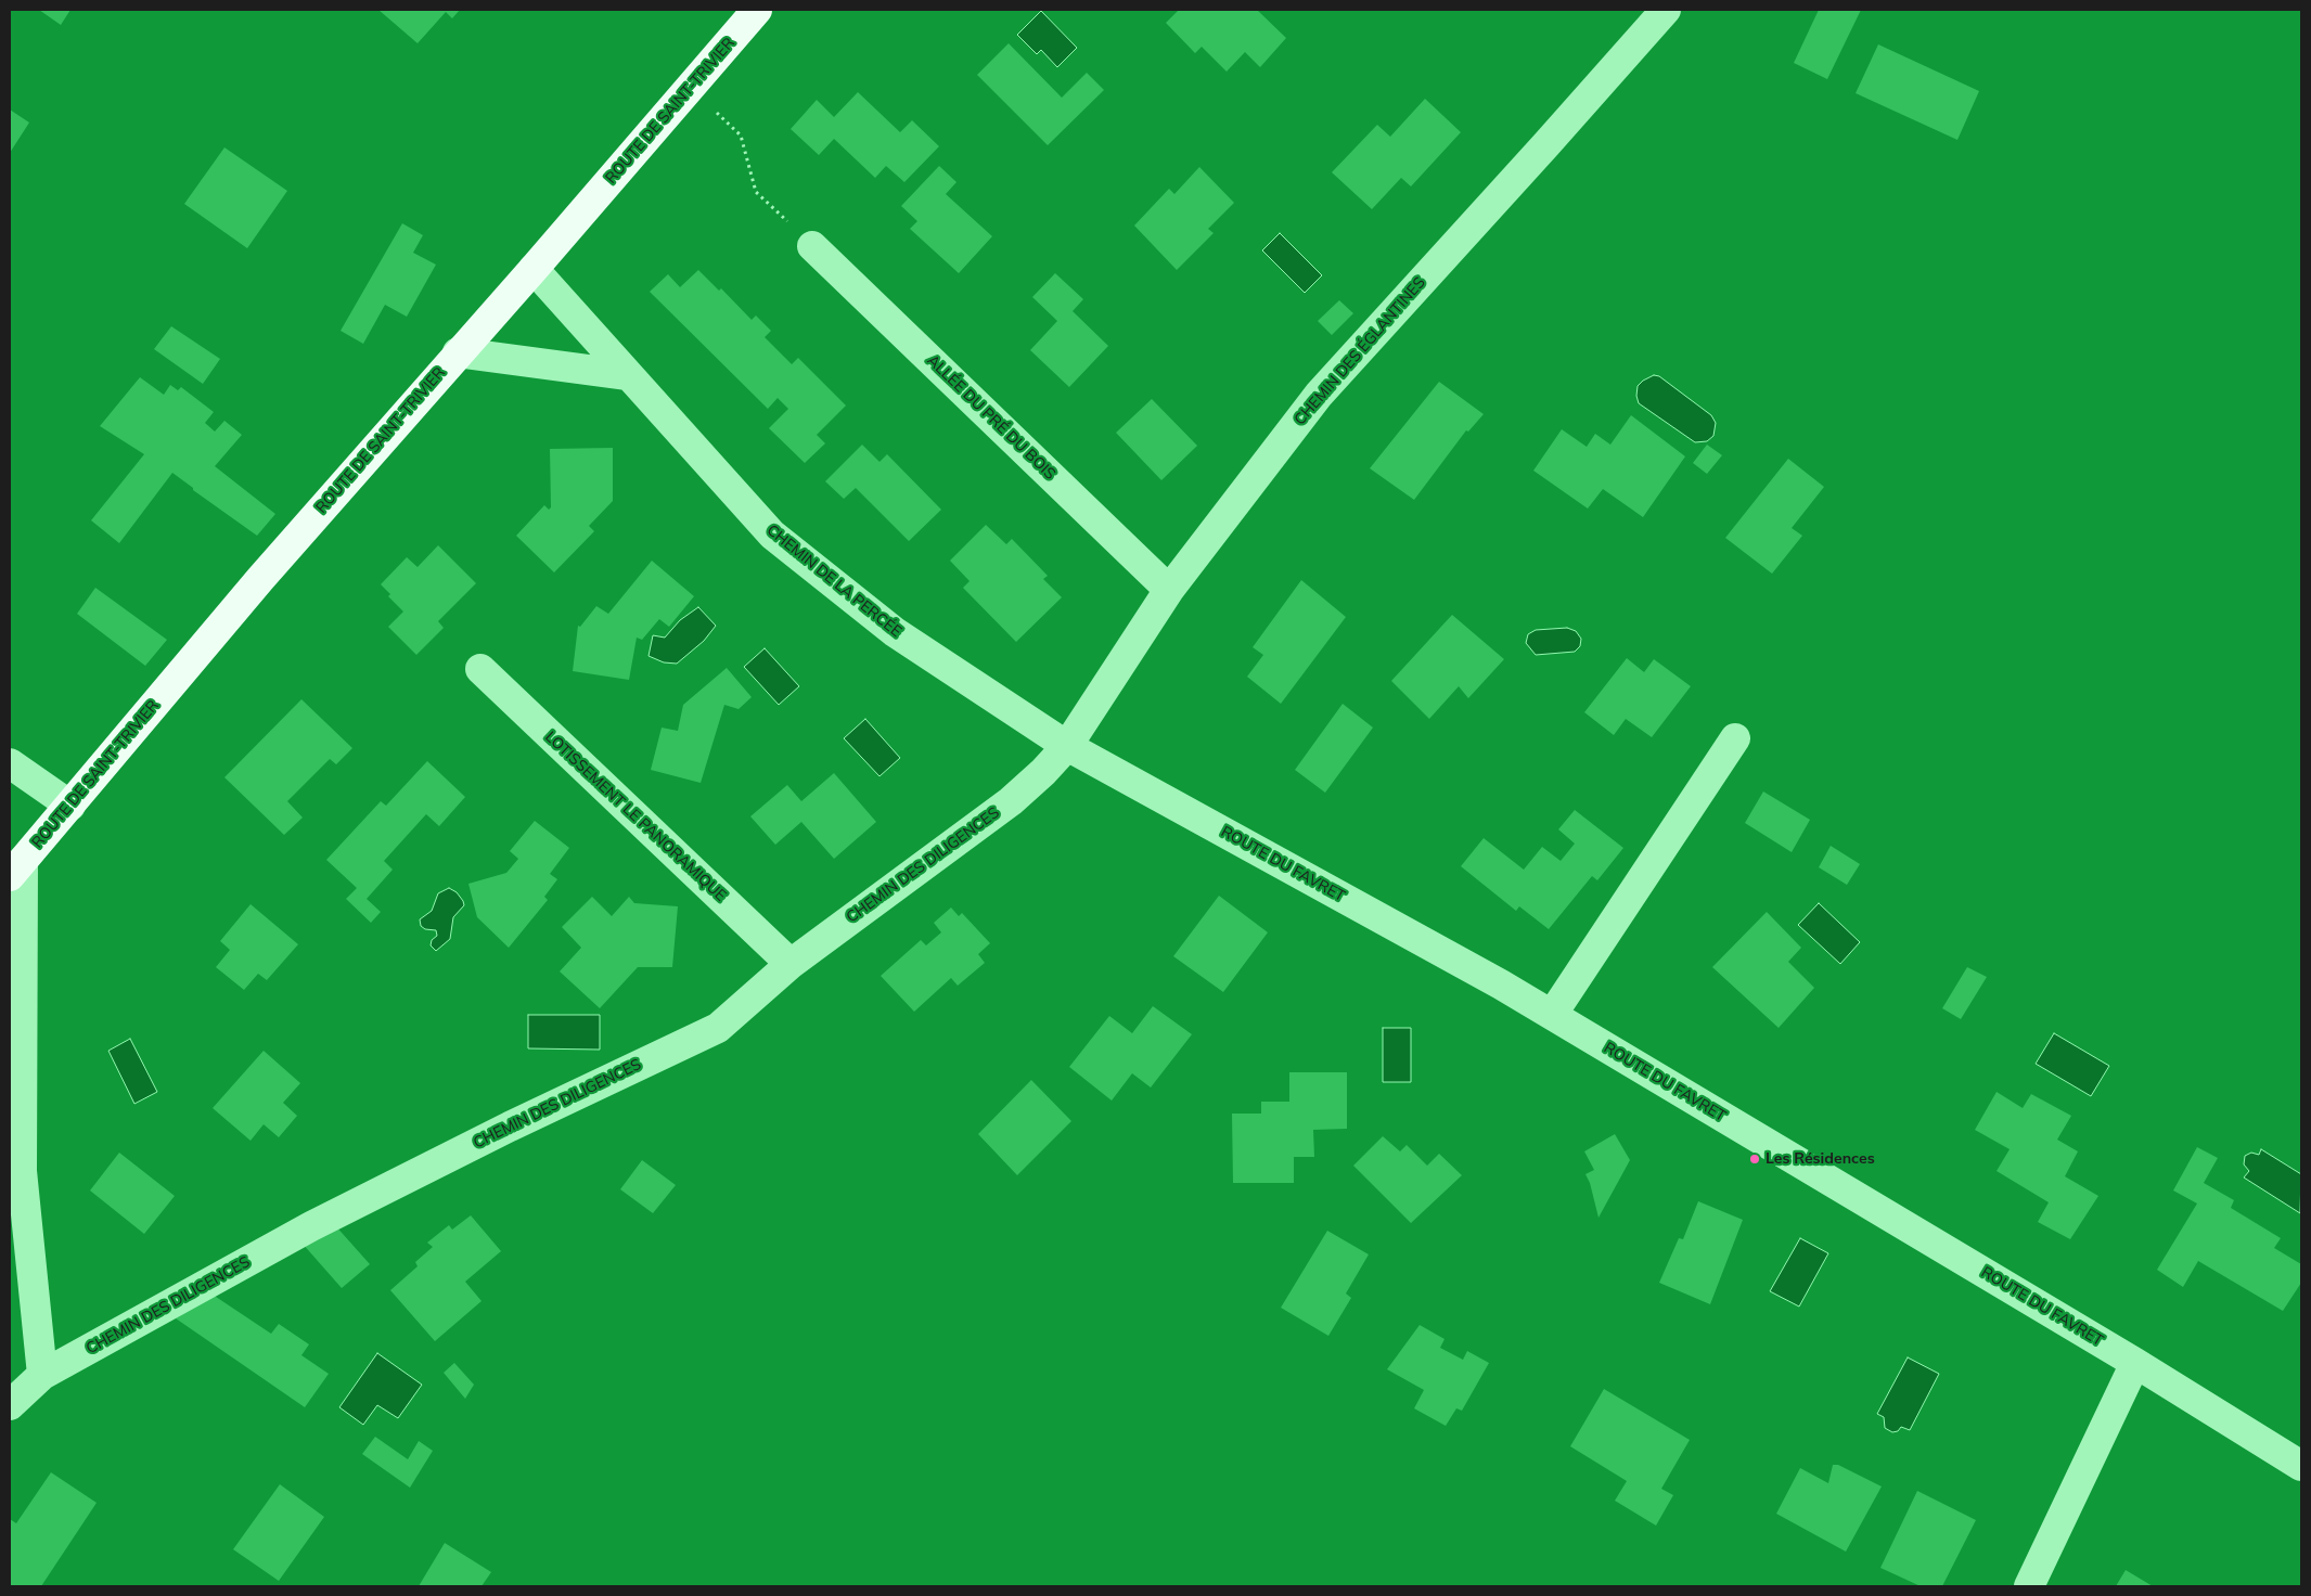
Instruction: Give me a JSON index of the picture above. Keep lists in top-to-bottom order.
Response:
{
  "streets": {
    "main road": ["ROUTE DE SAINT-TRIVIER"],
    "street": [
      "CHEMIN DES ÉGLANTINES",
      "ALLÉE DU PRÉ DU BOIS",
      "CHEMIN DE LA PERCÉE",
      "LOTISSEMENT LE PANORAMIQUE",
      "ROUTE DU FAVRET",
      "CHEMIN DES DILIGENCES"
    ]
  },
  "crossings": [
    ["ROUTE DE SAINT-TRIVIER", "CHEMIN DE LA PERCÉE"],
    ["CHEMIN DES ÉGLANTINES", "ALLÉE DU PRÉ DU BOIS"],
    ["CHEMIN DES ÉGLANTINES", "ROUTE DU FAVRET"],
    ["CHEMIN DES ÉGLANTINES", "CHEMIN DES DILIGENCES"],
    ["CHEMIN DE LA PERCÉE", "ROUTE DU FAVRET"],
    ["LOTISSEMENT LE PANORAMIQUE", "CHEMIN DES DILIGENCES"],
    ["ROUTE DU FAVRET", "CHEMIN DES DILIGENCES"]
  ],
  "places": ["Les Résidences"]
}
